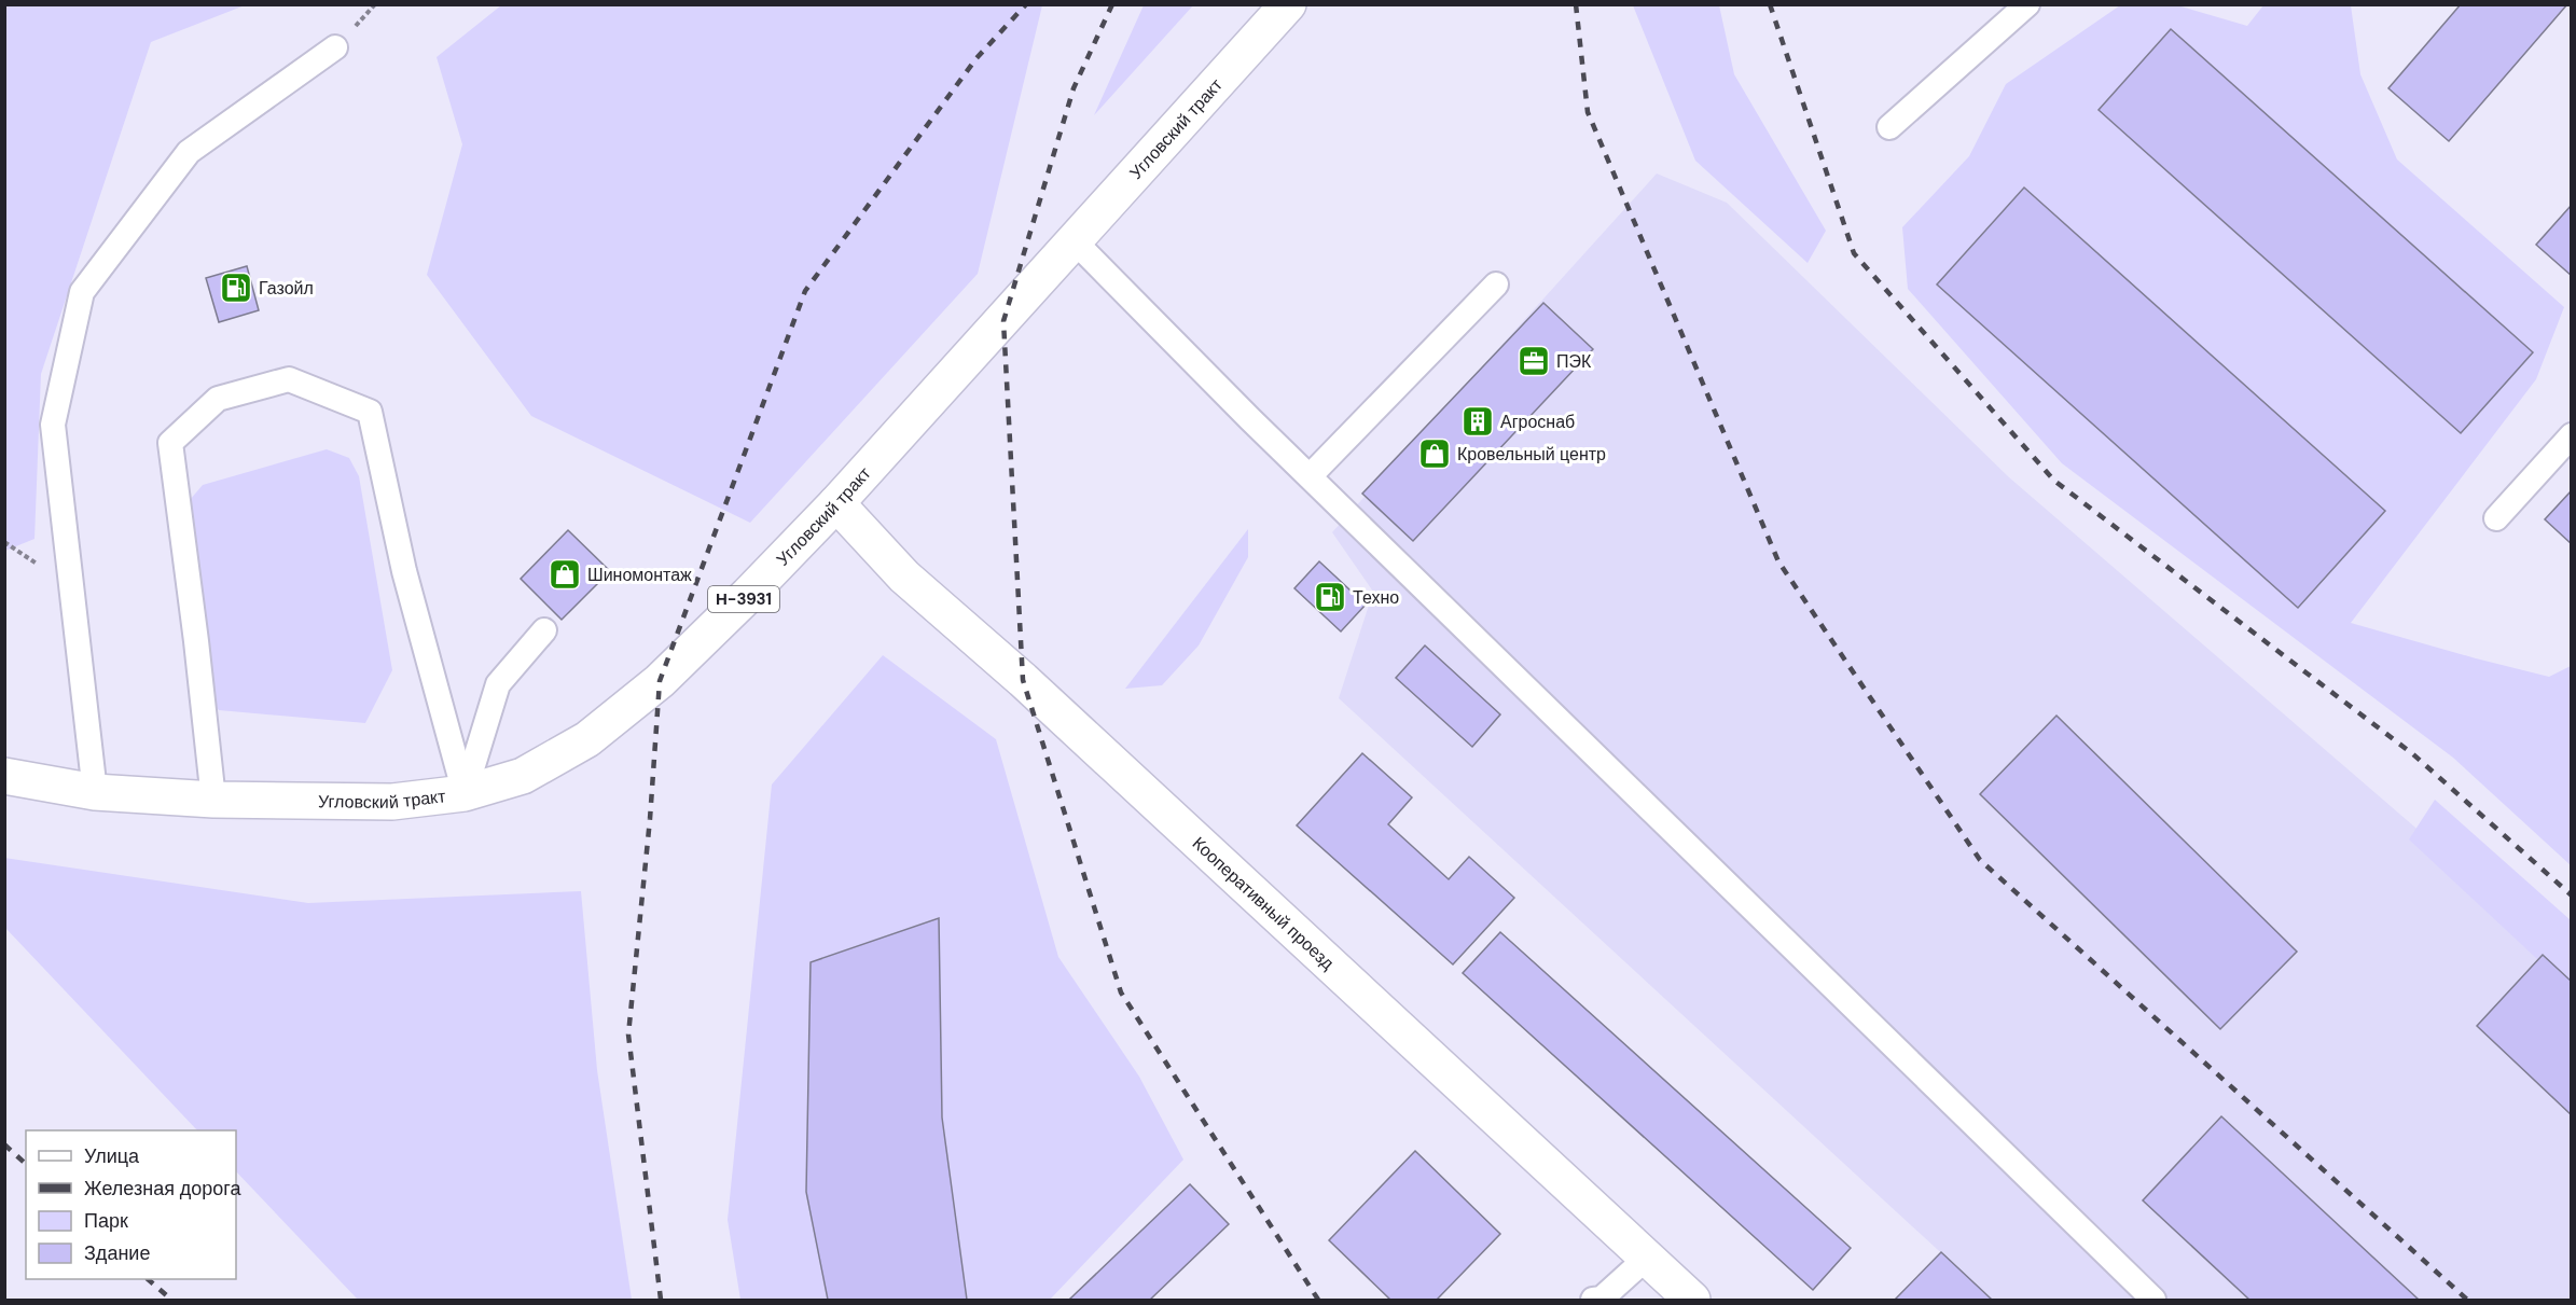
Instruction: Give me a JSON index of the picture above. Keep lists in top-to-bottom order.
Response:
{
  "streets": {
    "main road": ["Угловский тракт", "Н-3931", "Кооперативный проезд"]
  },
  "crossings": [
    ["Угловский тракт", "Кооперативный проезд"]
  ],
  "places": {
    "fuel station": ["Газойл", "Техно"],
    "office": ["ПЭК"],
    "building": ["Агроснаб"],
    "shop": ["Кровельный центр", "Шиномонтаж"]
  },
  "legend": [
    "Улица",
    "Железная дорога",
    "Парк",
    "Здание"
  ]
}
